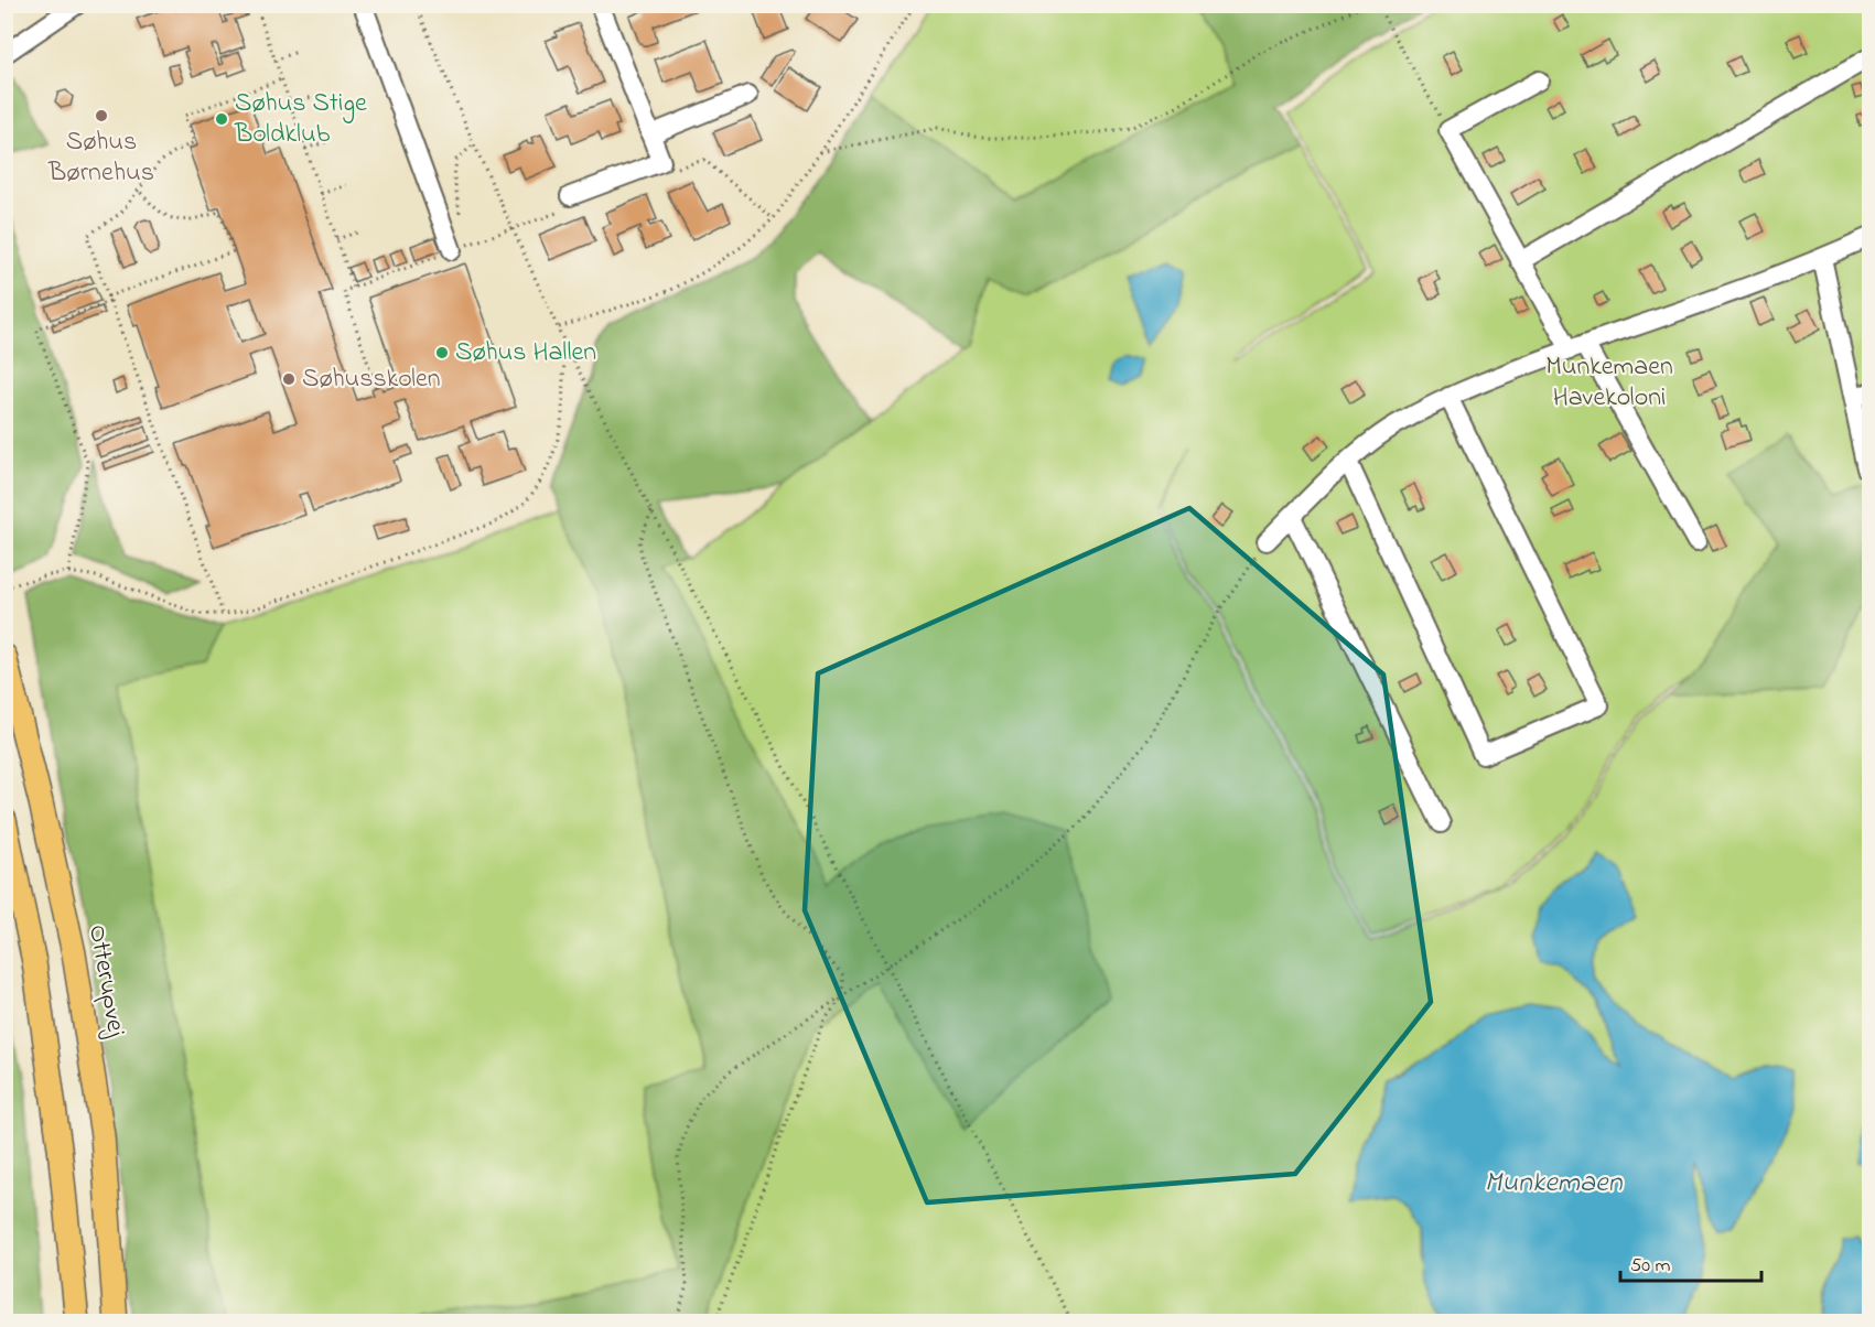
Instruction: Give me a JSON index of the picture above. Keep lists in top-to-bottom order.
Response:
{
  "streets": {
    "main road": ["Otterupvej"]
  },
  "water": ["Munkemaen"],
  "parks": ["Munkemaen Havekoloni"],
  "places": [
    "Søhus Børnehus",
    "Søhus Stige Boldklub",
    "Søhus Hallen",
    "Søhusskolen"
  ],
  "scale_bar": "50 m"
}
